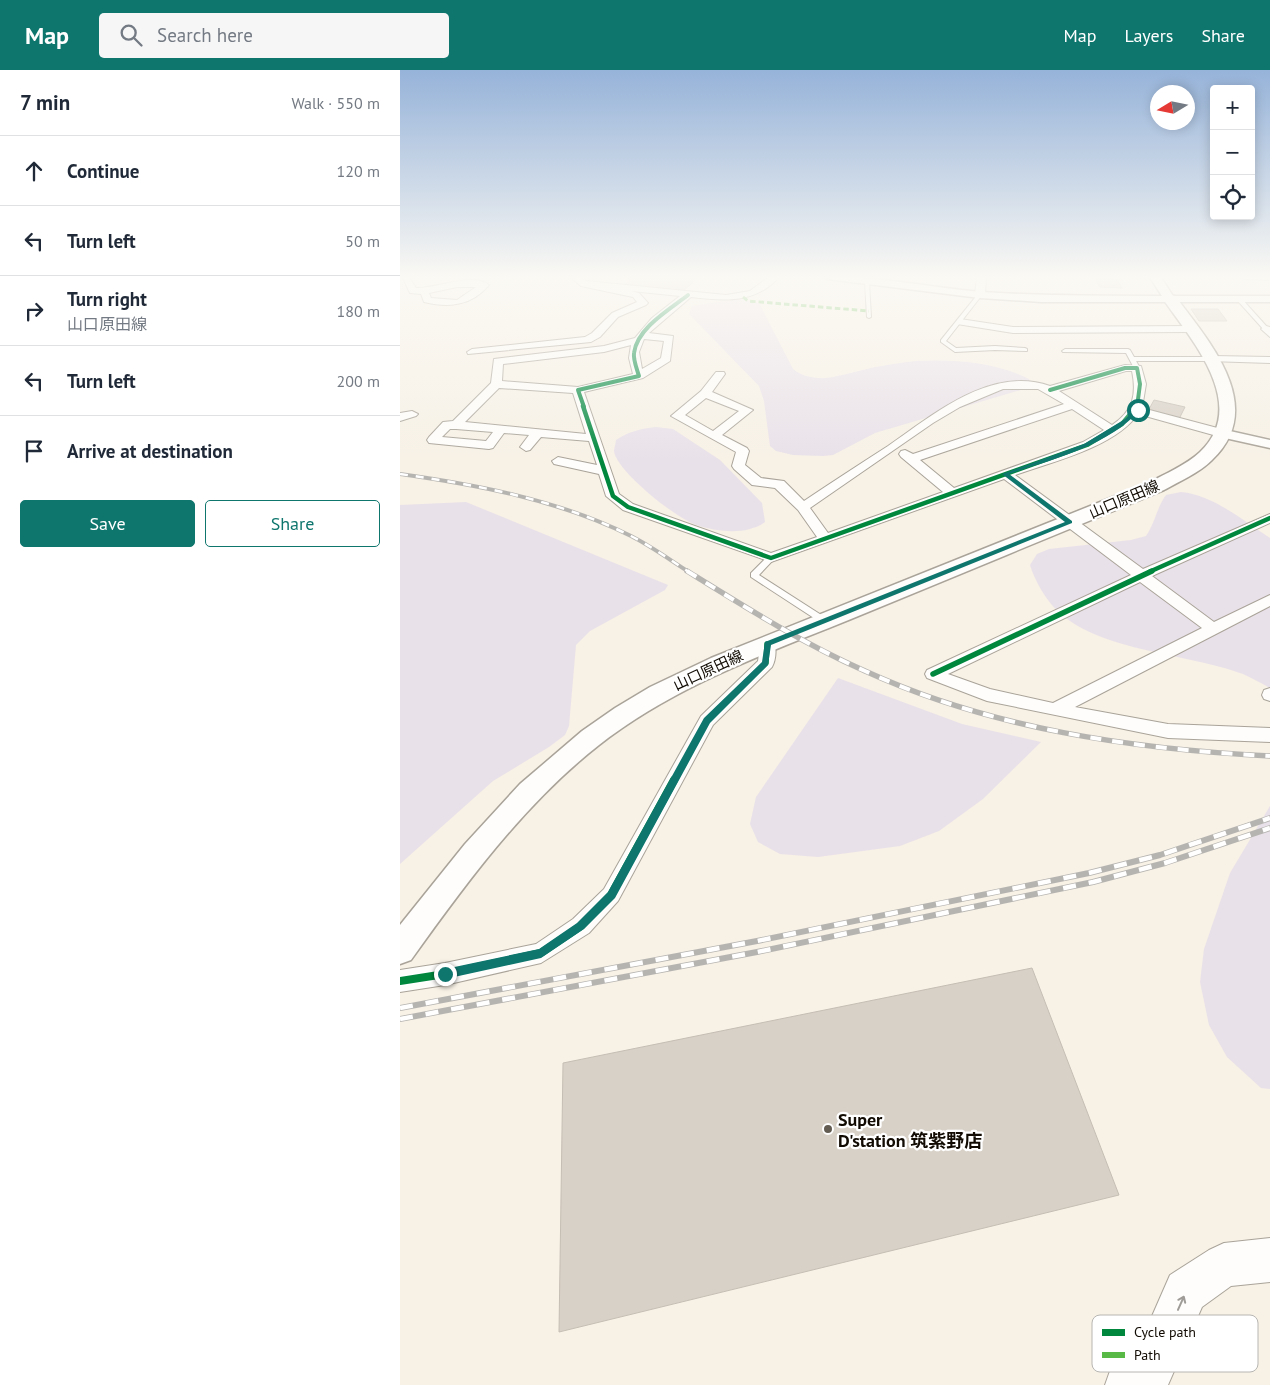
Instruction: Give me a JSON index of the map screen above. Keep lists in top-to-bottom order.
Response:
{
  "streets": {
    "main road": ["山口原田線"]
  },
  "places": ["Super D'station 筑紫野店"],
  "legend": ["Cycle path", "Path"],
  "north": "left",
  "page": {
    "header": "Map",
    "search": "Search here",
    "nav": ["Map", "Layers", "Share"],
    "heading": ["7 min", "Walk · 550 m"],
    "map_buttons": ["+", "−"],
    "list": [
      ["Continue", "120 m"],
      ["Turn left", "50 m"],
      ["Turn right", "山口原田線", "180 m"],
      ["Turn left", "200 m"],
      "Arrive at destination"
    ],
    "buttons": ["Save", "Share"]
  }
}
